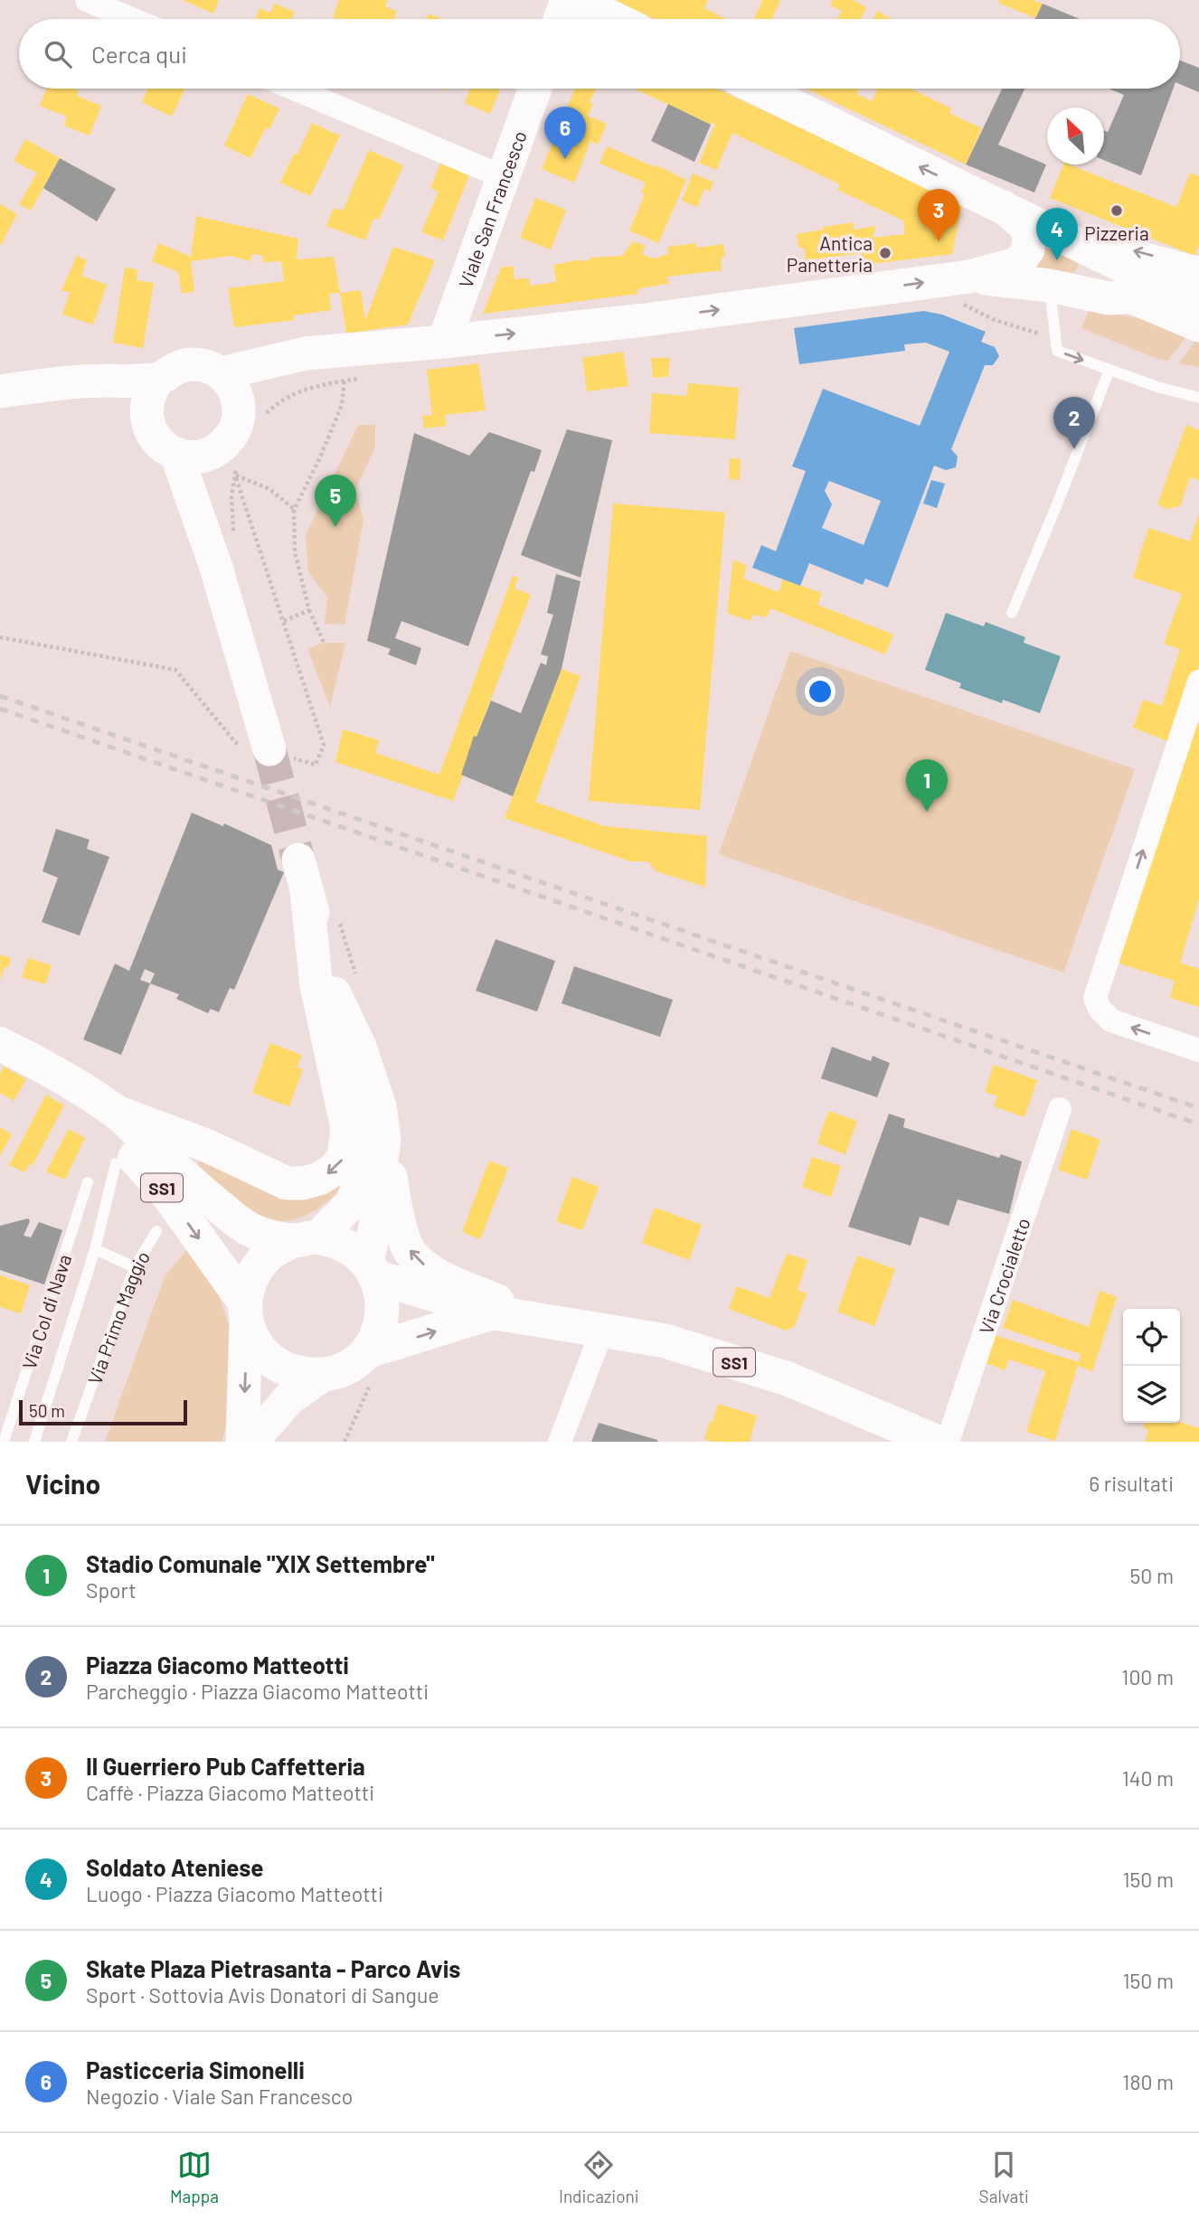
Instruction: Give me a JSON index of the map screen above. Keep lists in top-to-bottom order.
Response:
{
  "streets": {
    "main road": ["SS1"],
    "street": ["Viale San Francesco", "Via Crocialetto"],
    "lane": ["Via Col di Nava", "Via Primo Maggio"]
  },
  "places": ["Pizzeria", "Antica Panetteria"],
  "scale_bar": "50 m",
  "north": "top left",
  "page": {
    "search": "Cerca qui",
    "pins": [
      "6",
      "3",
      "4",
      "2",
      "5",
      "1"
    ],
    "scale": "50 m",
    "heading": ["Vicino", "6 risultati"],
    "list": [
      {
        "mark": "1",
        "name": "Stadio Comunale \"XIX Settembre\"",
        "note": "Sport",
        "value": "50 m"
      },
      {
        "mark": "2",
        "name": "Piazza Giacomo Matteotti",
        "note": "Parcheggio · Piazza Giacomo Matteotti",
        "value": "100 m"
      },
      {
        "mark": "3",
        "name": "Il Guerriero Pub Caffetteria",
        "note": "Caffè · Piazza Giacomo Matteotti",
        "value": "140 m"
      },
      {
        "mark": "4",
        "name": "Soldato Ateniese",
        "note": "Luogo · Piazza Giacomo Matteotti",
        "value": "150 m"
      },
      {
        "mark": "5",
        "name": "Skate Plaza Pietrasanta - Parco Avis",
        "note": "Sport · Sottovia Avis Donatori di Sangue",
        "value": "150 m"
      },
      {
        "mark": "6",
        "name": "Pasticceria Simonelli",
        "note": "Negozio · Viale San Francesco",
        "value": "180 m"
      }
    ],
    "nav": ["Mappa", "Indicazioni", "Salvati"]
  }
}
